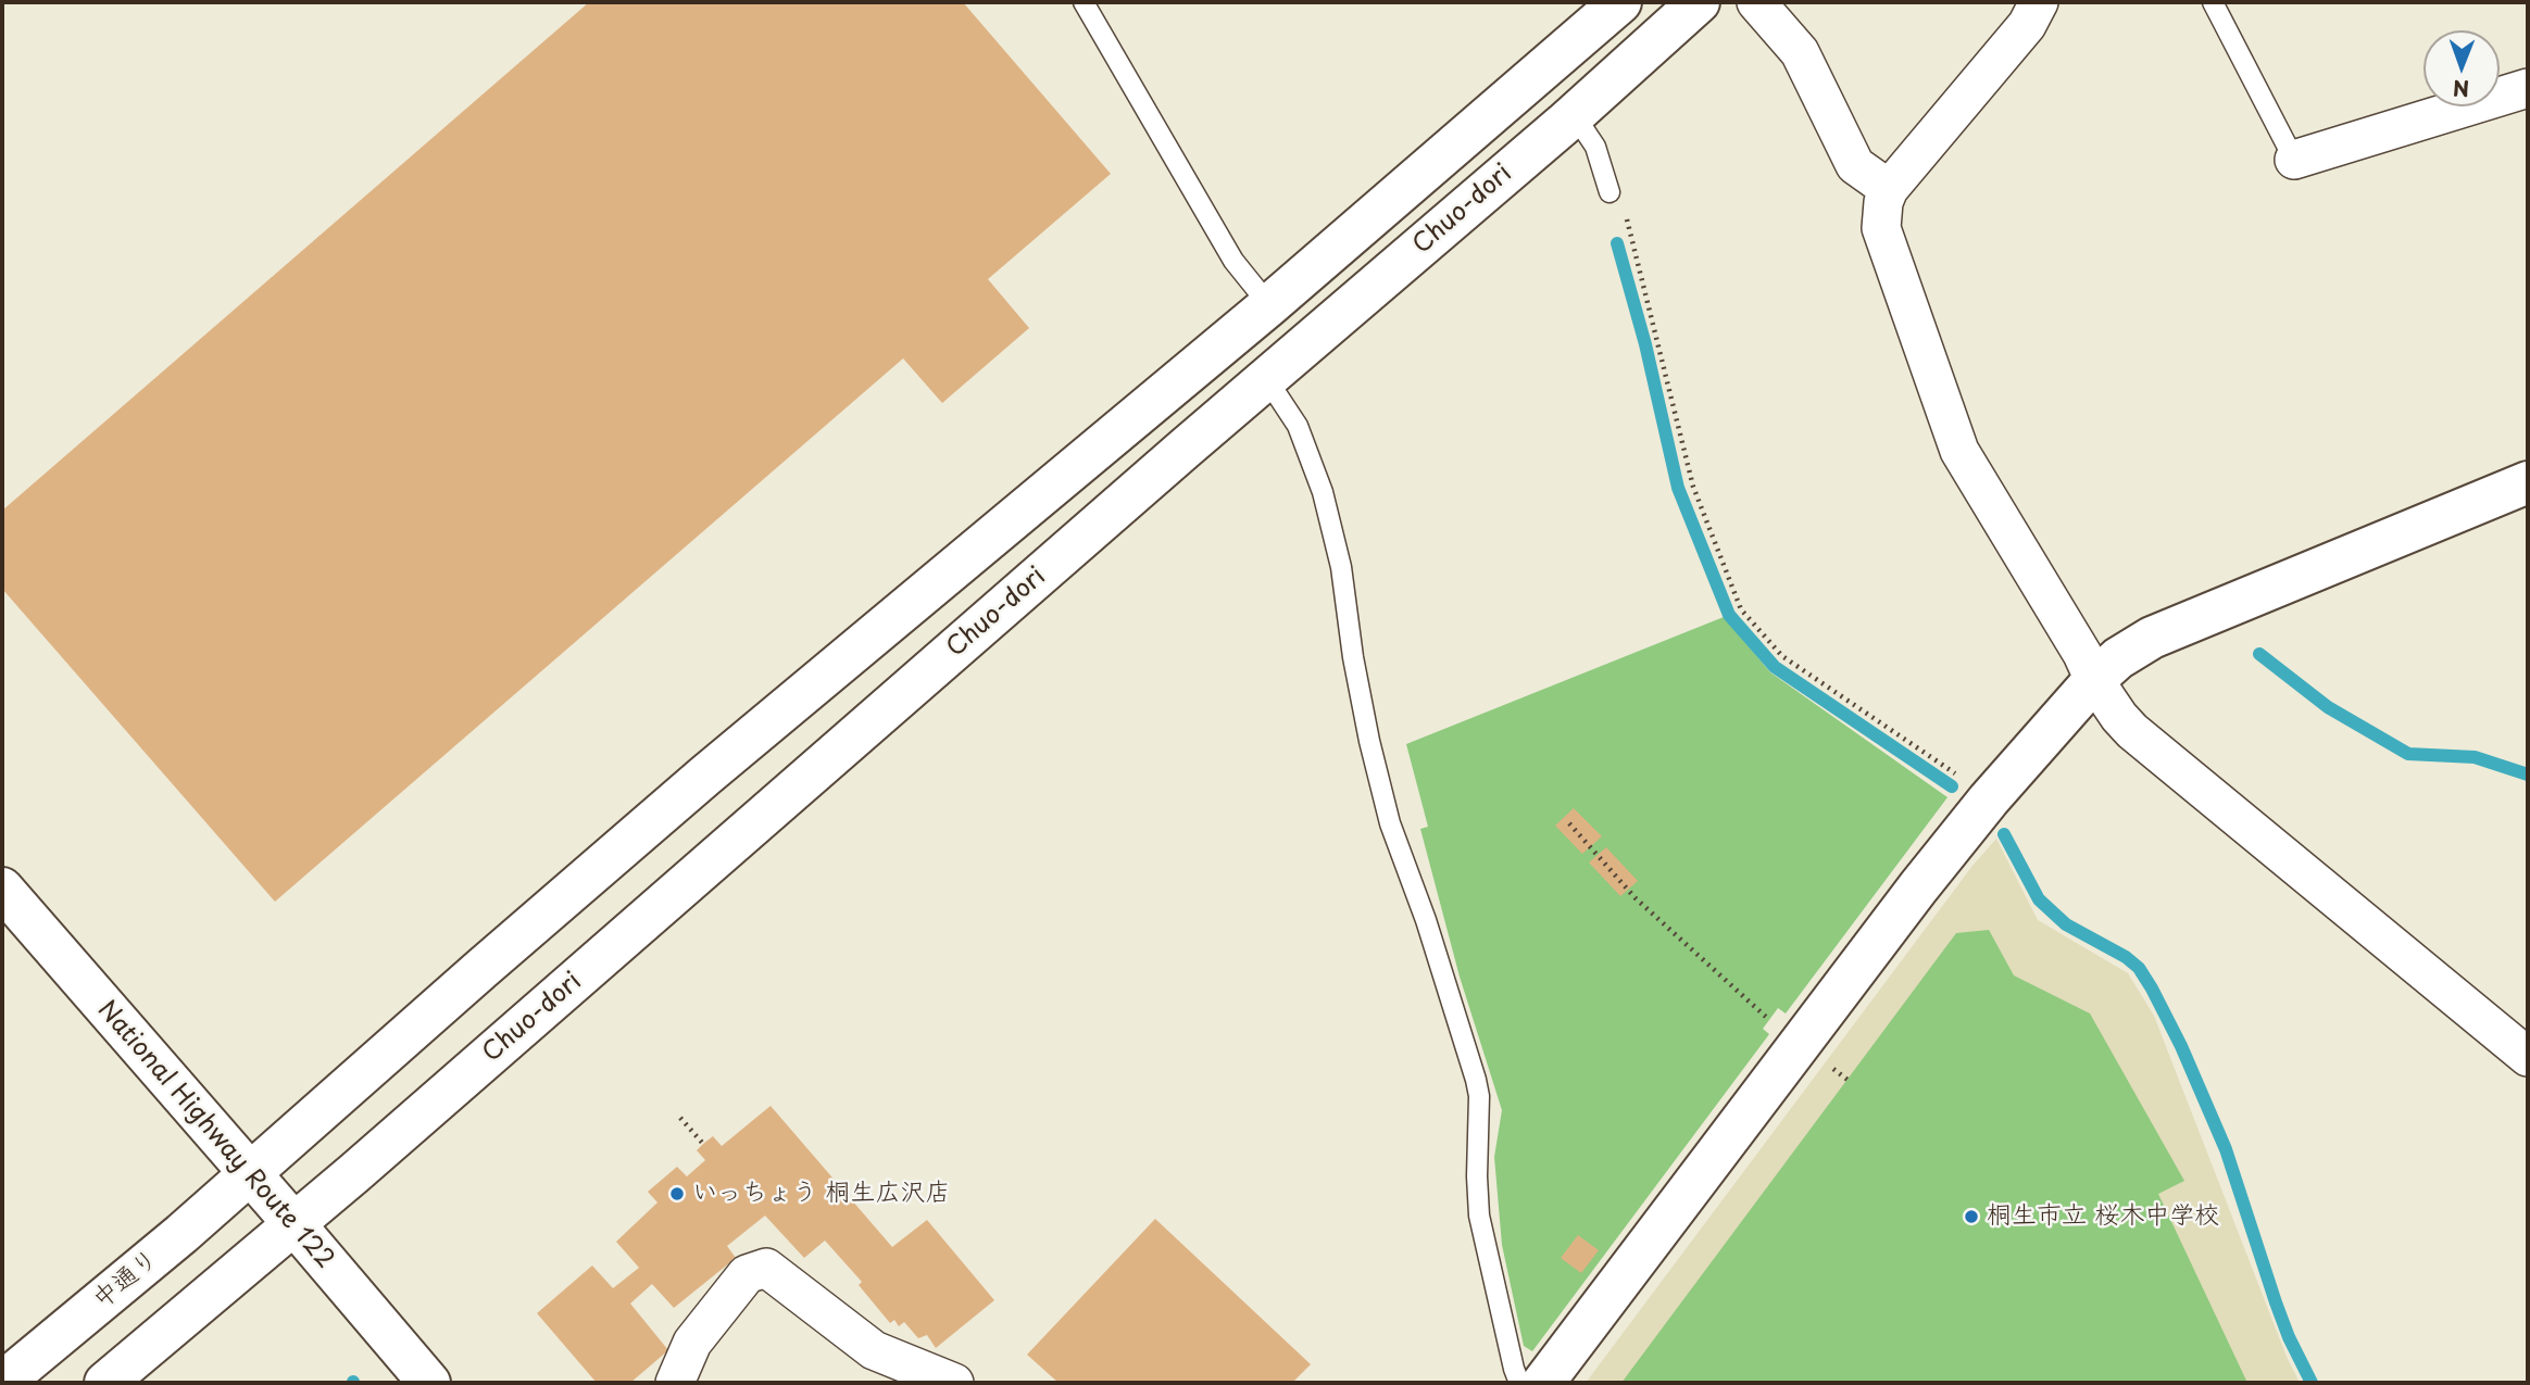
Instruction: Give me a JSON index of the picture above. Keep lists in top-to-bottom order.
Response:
{
  "streets": {
    "main road": ["Chuo-dori", "National Highway Route 122", "中通り"]
  },
  "crossings": [
    ["Chuo-dori", "National Highway Route 122"],
    ["National Highway Route 122", "中通り"]
  ],
  "places": ["いっちょう 桐生広沢店", "桐生市立 桜木中学校"],
  "north": "bottom"
}
